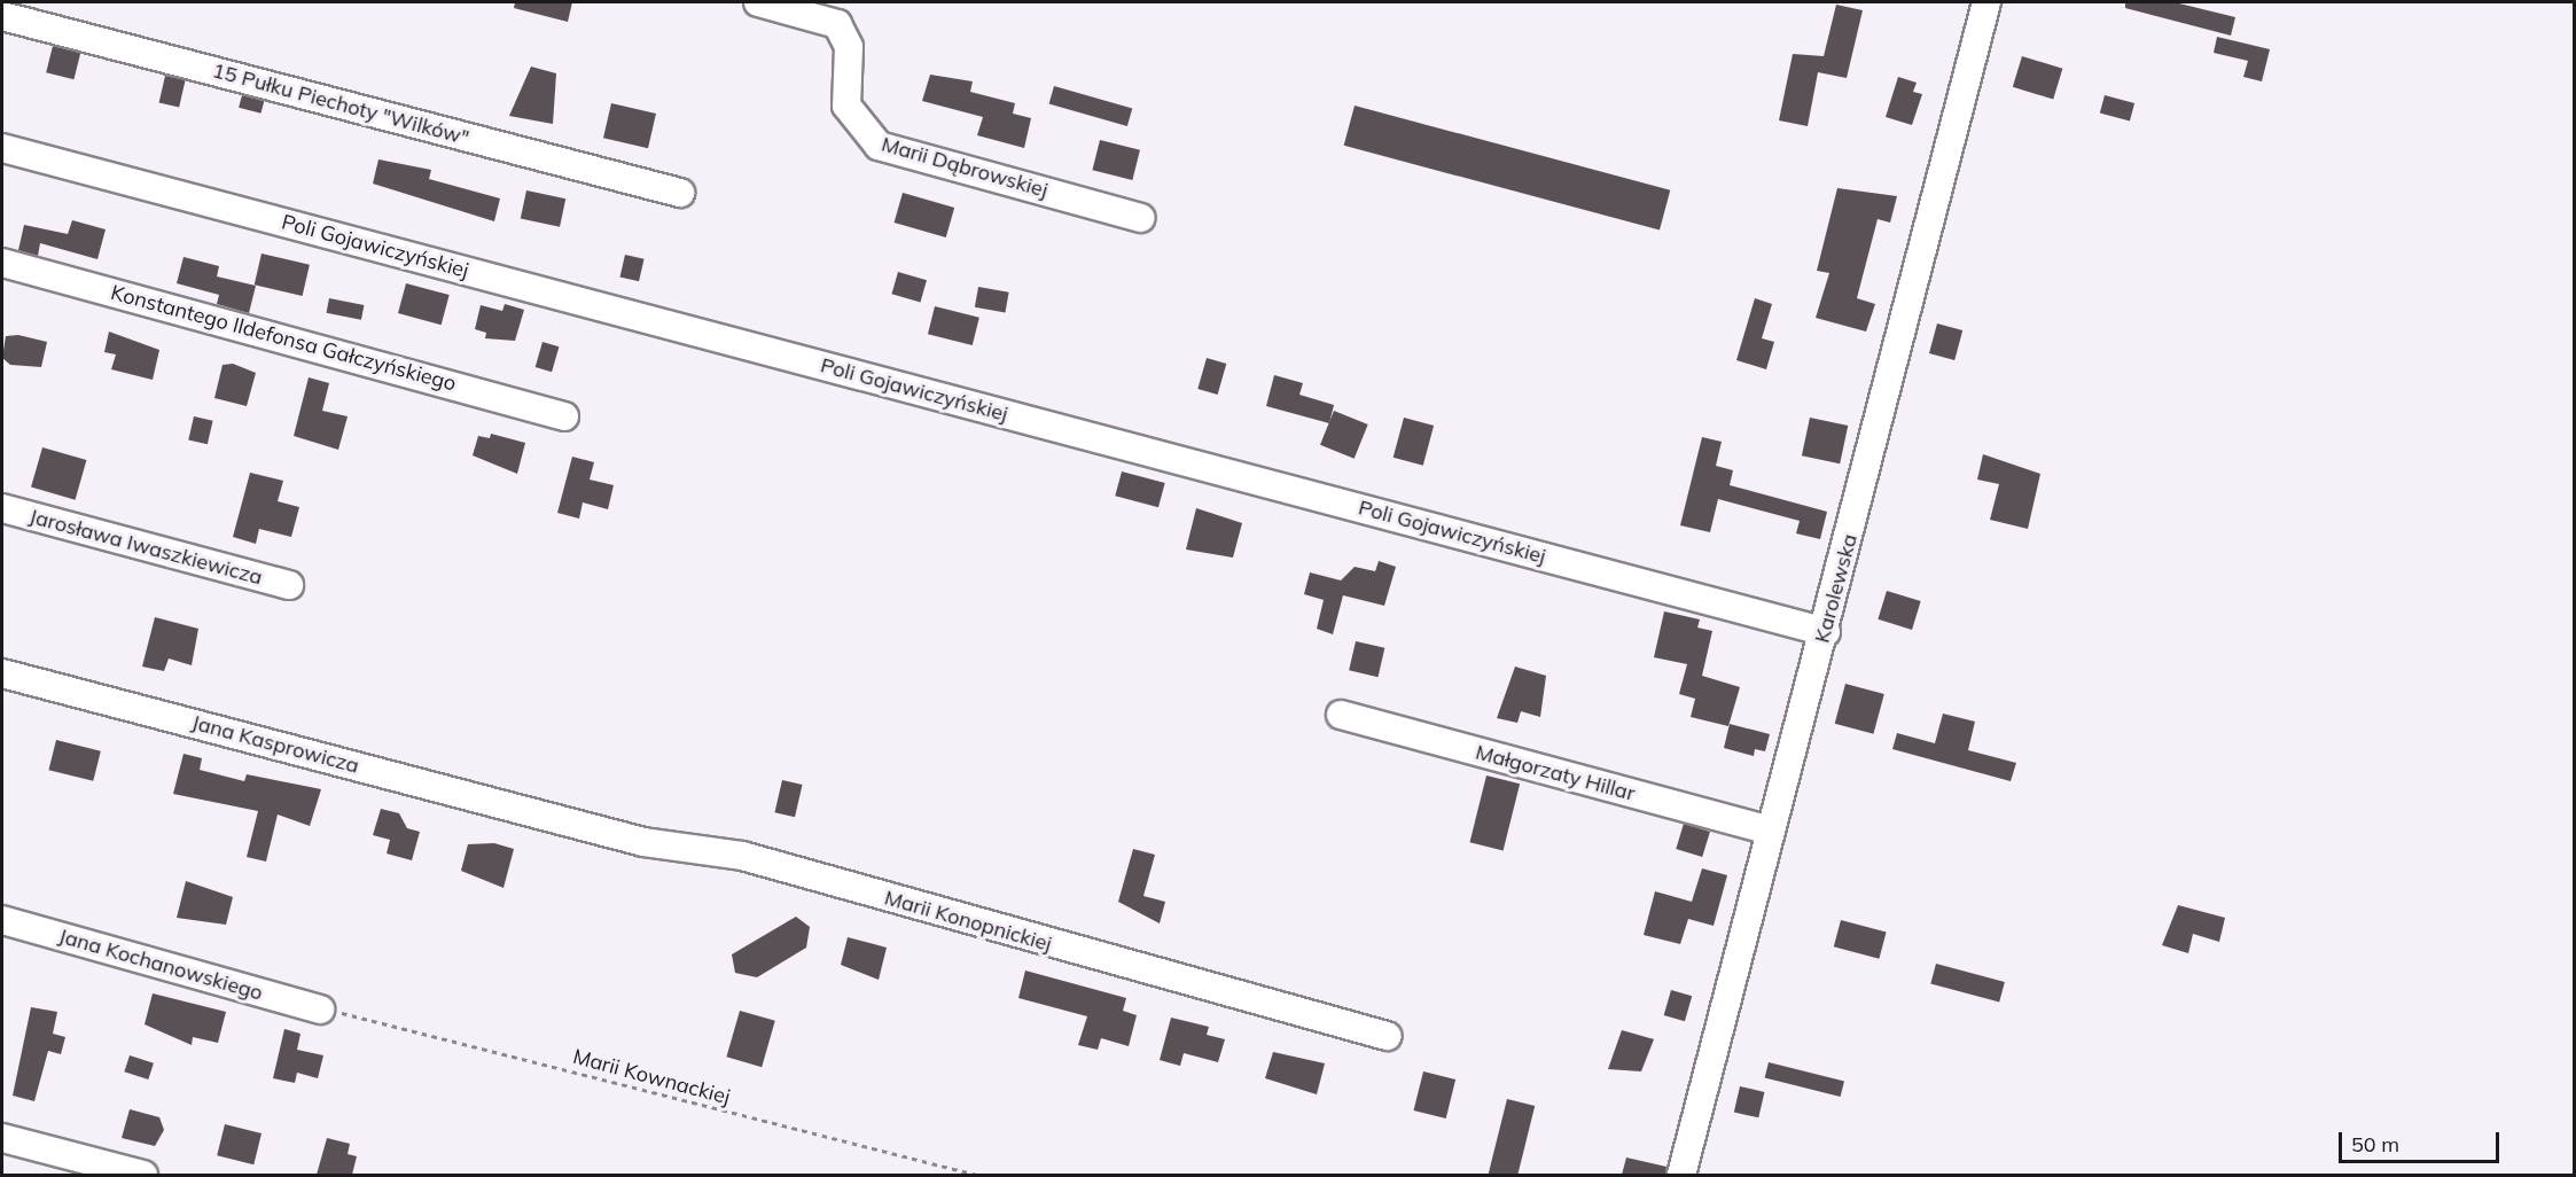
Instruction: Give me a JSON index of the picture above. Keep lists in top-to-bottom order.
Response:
{
  "streets": {
    "street": [
      "15 Pułku Piechoty \"Wilków\"",
      "Marii Dąbrowskiej",
      "Poli Gojawiczyńskiej",
      "Konstantego Ildefonsa Gałczyńskiego",
      "Jarosława Iwaszkiewicza",
      "Karolewska",
      "Jana Kasprowicza",
      "Małgorzaty Hillar",
      "Marii Konopnickiej",
      "Jana Kochanowskiego"
    ],
    "path": ["Marii Kownackiej"]
  },
  "crossings": [
    ["Poli Gojawiczyńskiej", "Karolewska"],
    ["Karolewska", "Małgorzaty Hillar"],
    ["Jana Kasprowicza", "Marii Konopnickiej"],
    ["Jana Kochanowskiego", "Marii Kownackiej"]
  ],
  "scale_bar": "50 m"
}
